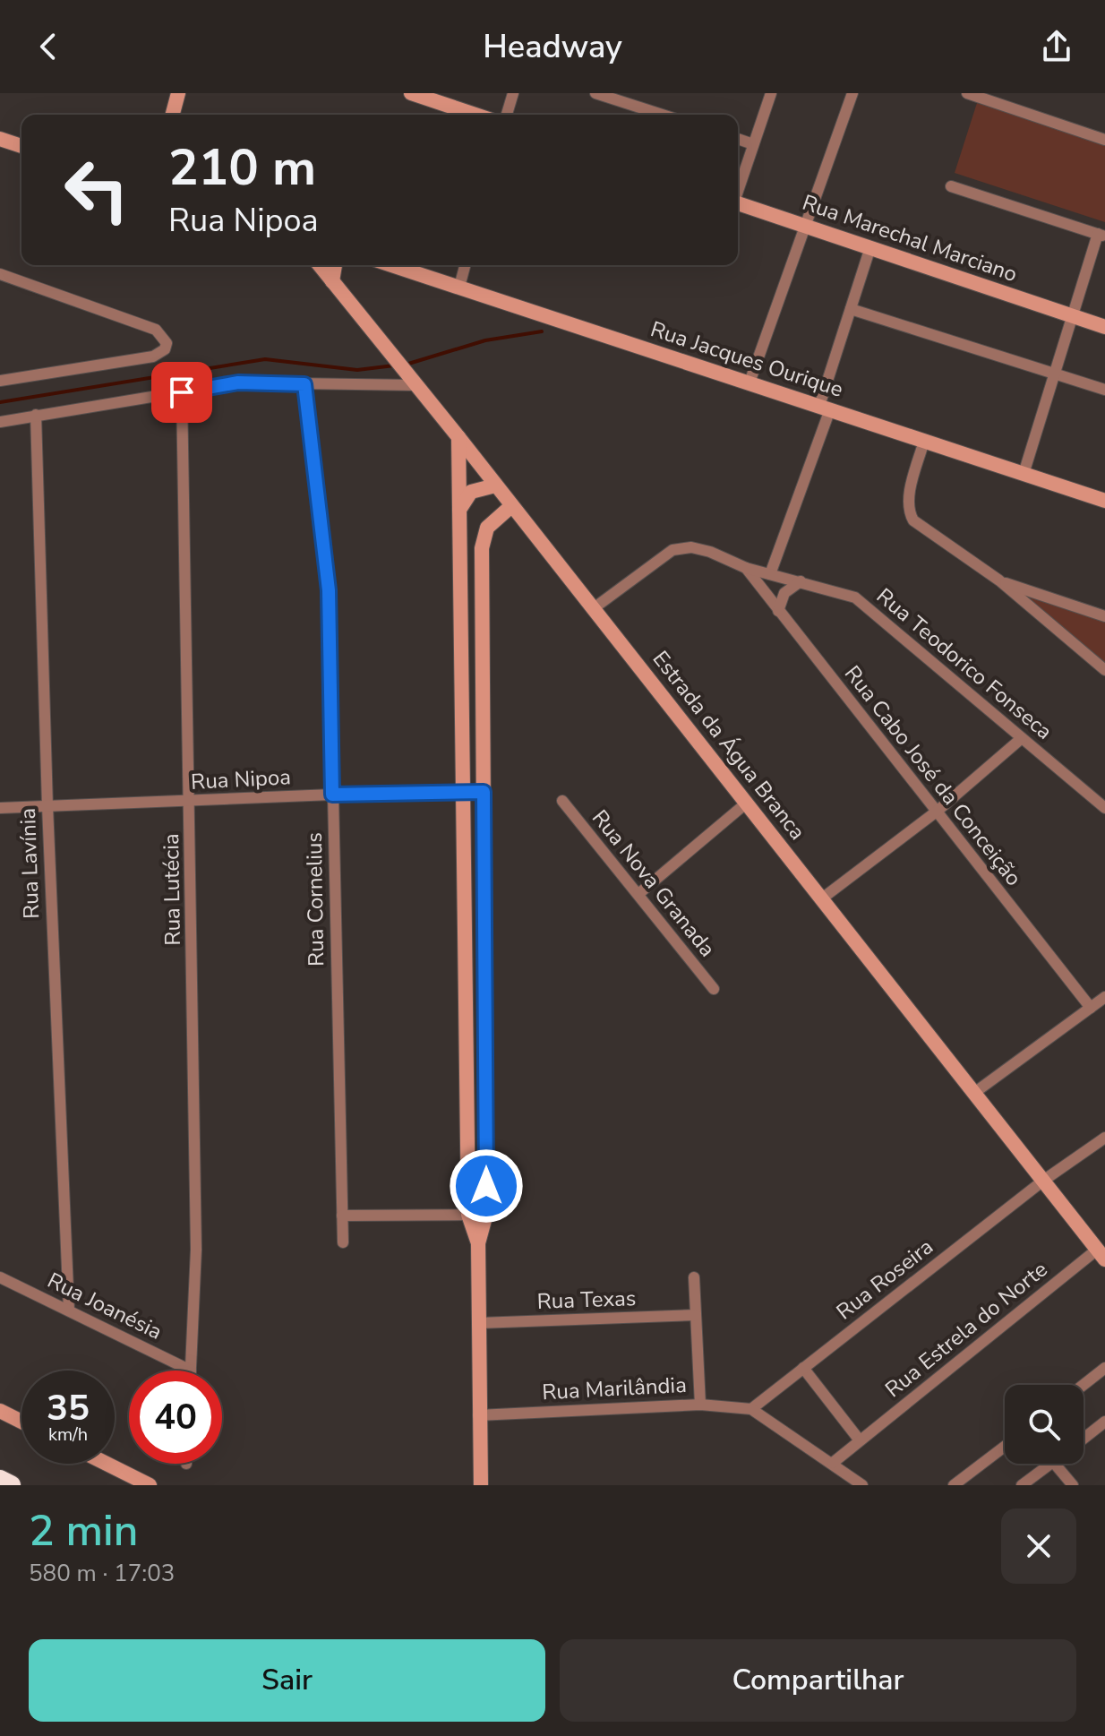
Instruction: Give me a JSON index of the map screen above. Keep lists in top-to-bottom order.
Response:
{
  "streets": {
    "main road": ["Rua Marechal Marciano", "Rua Jacques Ourique", "Estrada da Água Branca"],
    "street": [
      "Rua Teodorico Fonseca",
      "Rua Cabo José da Conceição",
      "Rua Nipoa",
      "Rua Lavínia",
      "Rua Nova Granada",
      "Rua Lutécia",
      "Rua Cornelius",
      "Rua Roseira",
      "Rua Texas",
      "Rua Joanésia",
      "Rua Estrela do Norte",
      "Rua Marilândia"
    ]
  },
  "crossings": [
    ["Rua Teodorico Fonseca", "Estrada da Água Branca"],
    ["Rua Teodorico Fonseca", "Rua Cabo José da Conceição"],
    ["Estrada da Água Branca", "Rua Roseira"],
    ["Estrada da Água Branca", "Rua Estrela do Norte"],
    ["Rua Nipoa", "Rua Lavínia"],
    ["Rua Nipoa", "Rua Lutécia"],
    ["Rua Nipoa", "Rua Cornelius"],
    ["Rua Lavínia", "Rua Joanésia"],
    ["Rua Lutécia", "Rua Joanésia"],
    ["Rua Roseira", "Rua Marilândia"]
  ],
  "page": {
    "header": "Headway",
    "turn": ["210 m", "Rua Nipoa"],
    "speed": "35 km/h",
    "limit": "40",
    "heading": ["2 min", "580 m · 17:03"],
    "buttons": ["Sair", "Compartilhar"]
  }
}
